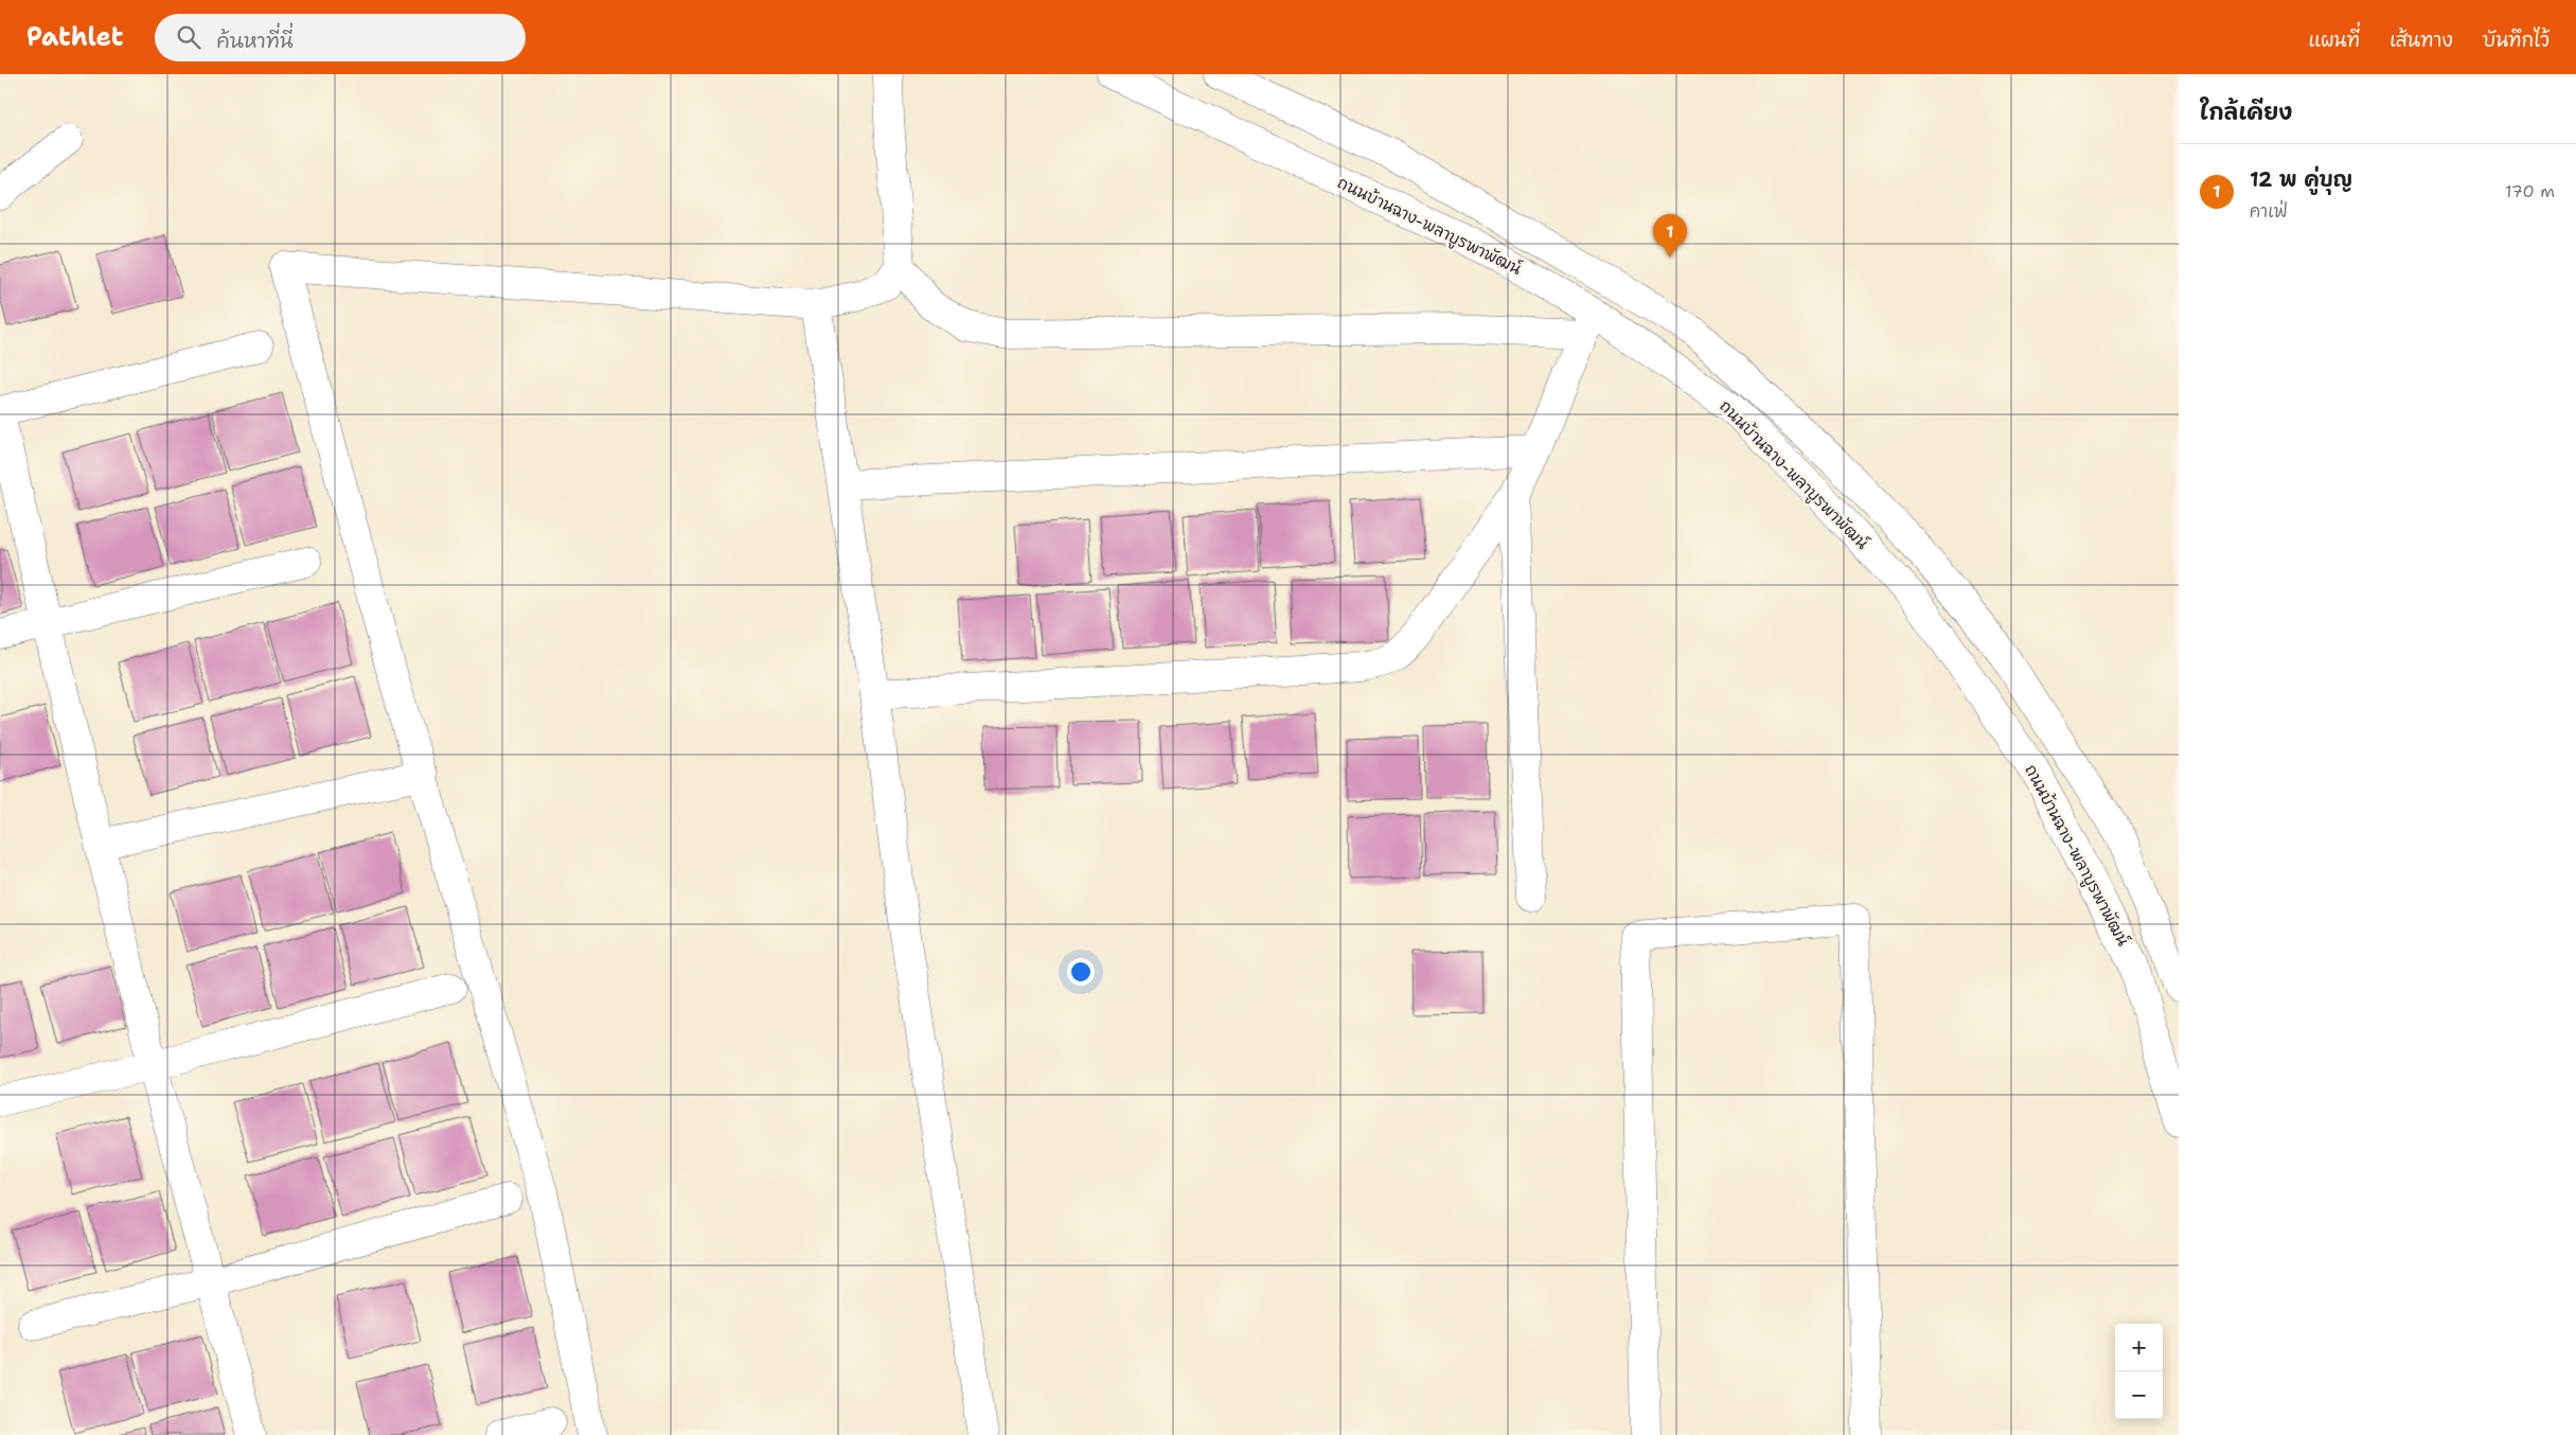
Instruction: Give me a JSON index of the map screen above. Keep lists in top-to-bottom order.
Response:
{
  "streets": {
    "street": ["ถนนบ้านฉาง-พลาบูรพาพัฒน์"]
  },
  "page": {
    "header": "Pathlet",
    "search": "ค้นหาที่นี่",
    "nav": ["แผนที่", "เส้นทาง", "บันทึกไว้"],
    "heading": "ใกล้เคียง",
    "list": [
      {
        "mark": "1",
        "name": "12 พ คู่บุญ",
        "note": "คาเฟ่",
        "value": "170 m"
      }
    ],
    "pins": "1",
    "map_buttons": ["+", "−"]
  }
}
